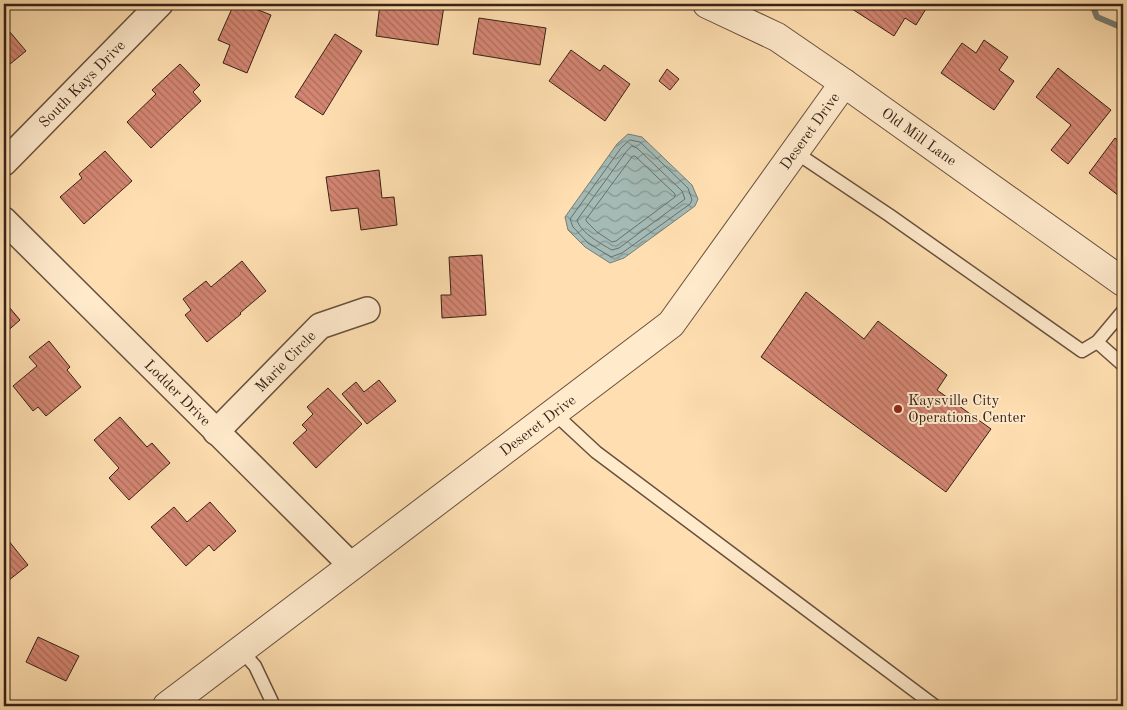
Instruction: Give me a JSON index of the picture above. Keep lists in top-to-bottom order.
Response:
{
  "streets": {
    "street": [
      "South Kays Drive",
      "Deseret Drive",
      "Old Mill Lane",
      "Marie Circle",
      "Lodder Drive"
    ]
  },
  "crossings": [
    ["Deseret Drive", "Old Mill Lane"],
    ["Deseret Drive", "Lodder Drive"],
    ["Marie Circle", "Lodder Drive"]
  ],
  "places": ["Kaysville City Operations Center"]
}
